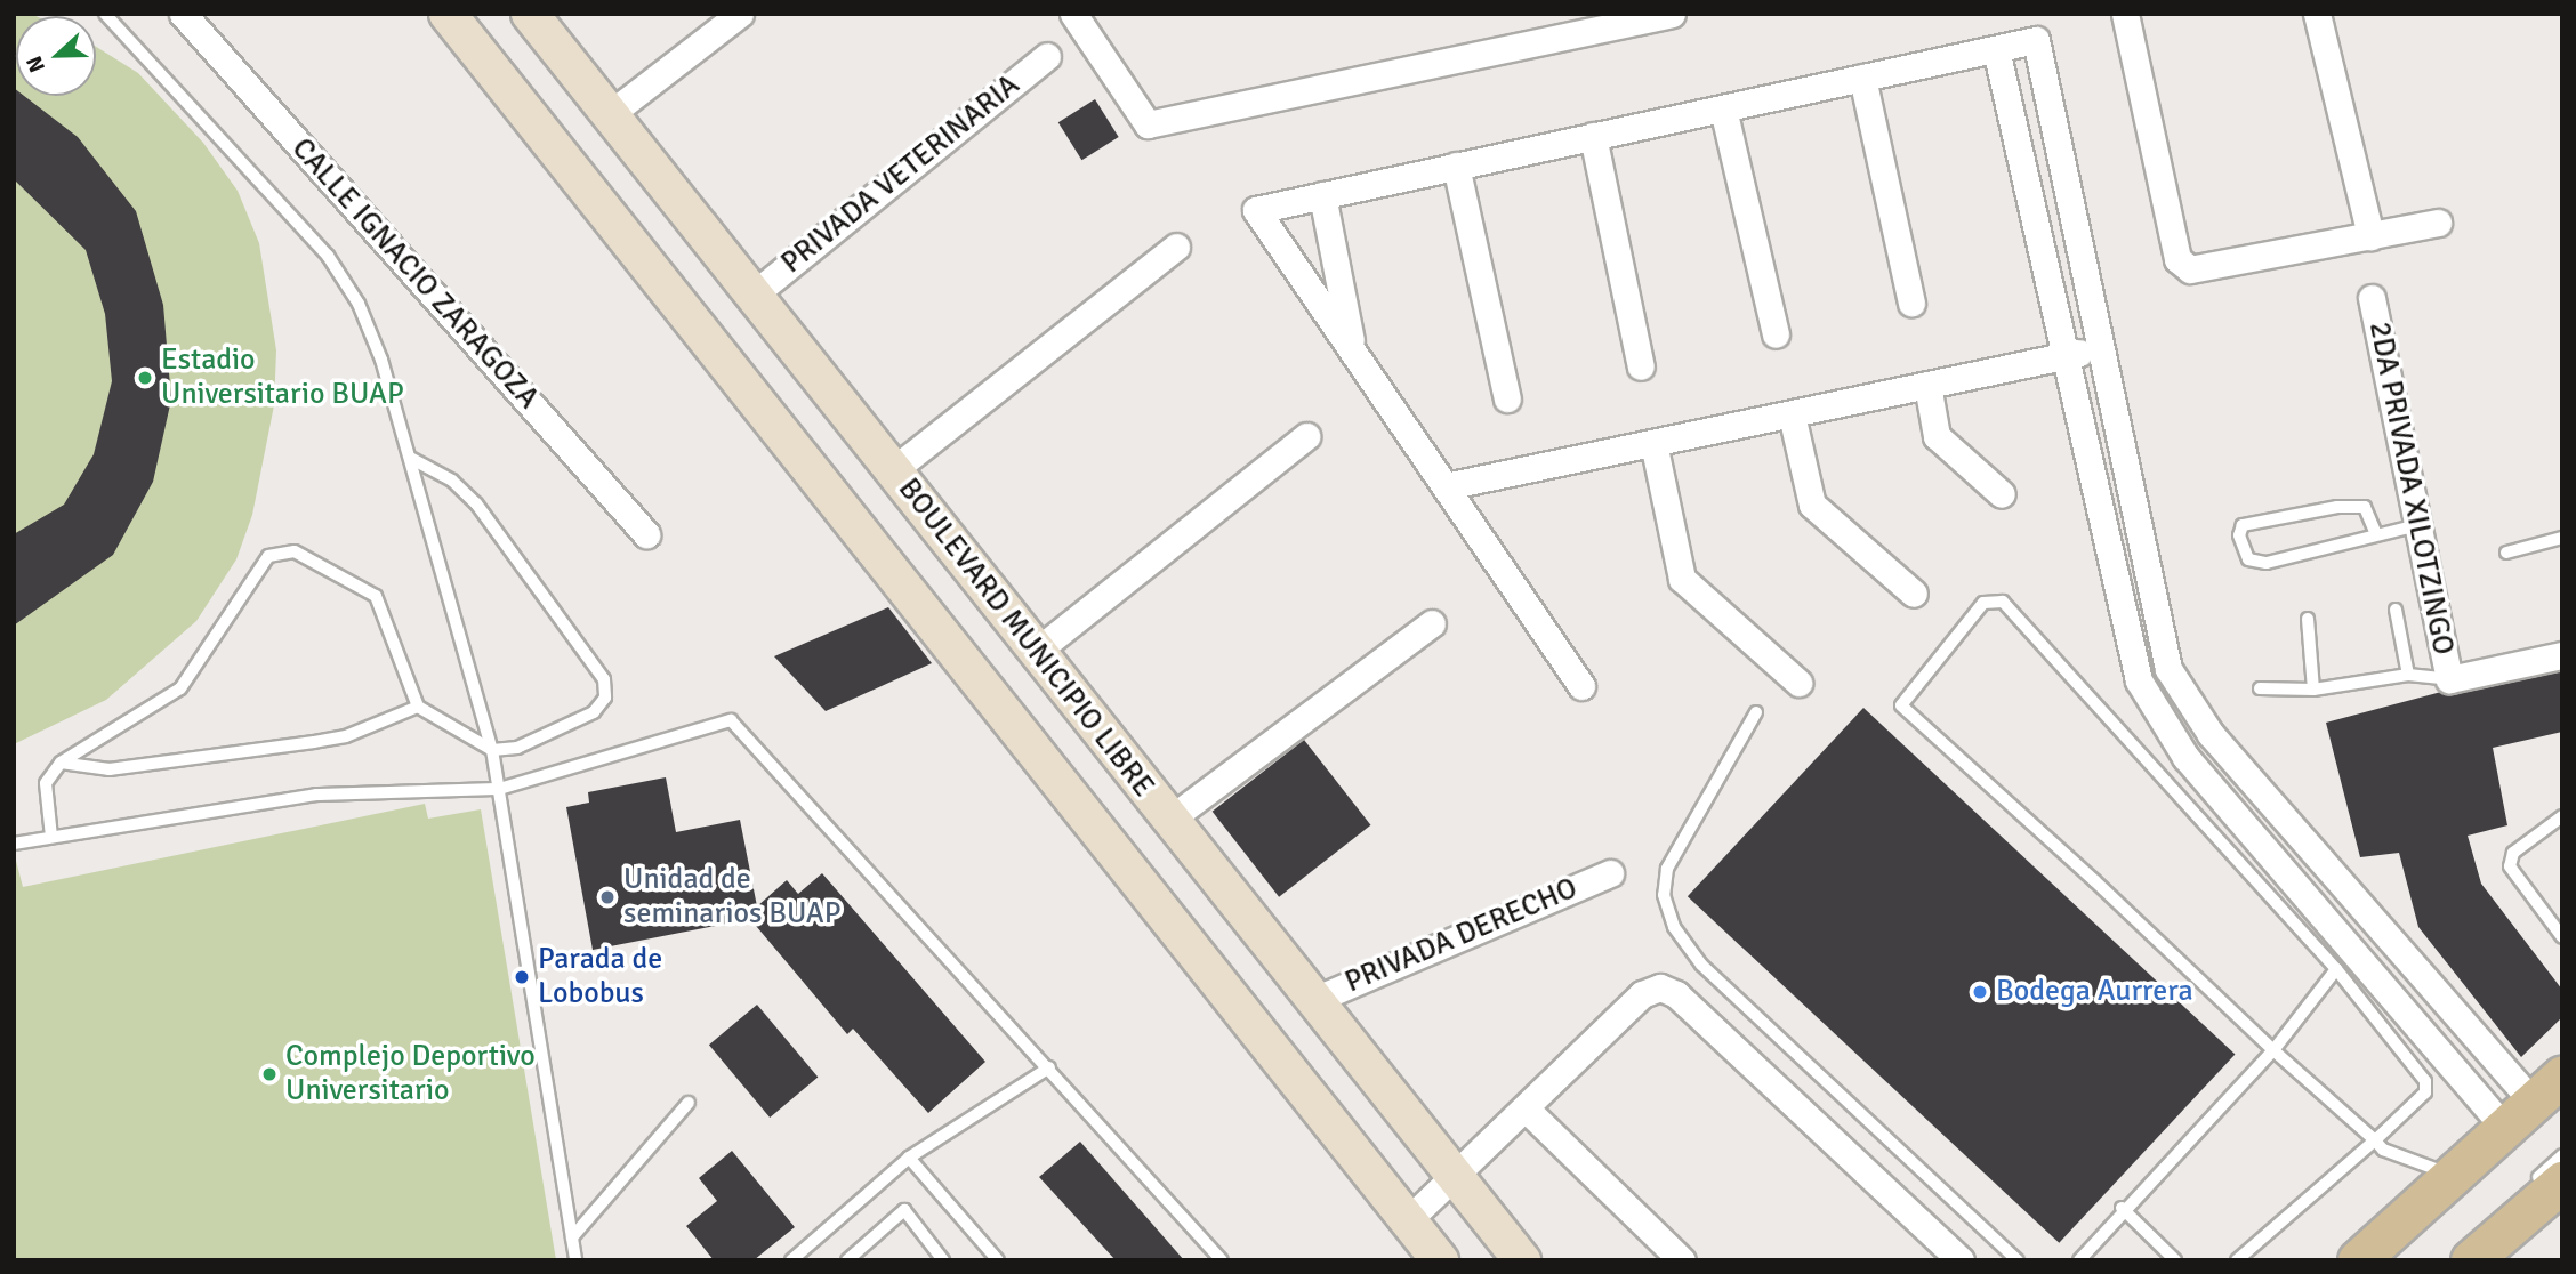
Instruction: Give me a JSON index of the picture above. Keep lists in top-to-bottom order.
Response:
{
  "streets": {
    "main road": ["BOULEVARD MUNICIPIO LIBRE"],
    "street": [
      "PRIVADA VETERINARIA",
      "CALLE IGNACIO ZARAGOZA",
      "2DA PRIVADA XILOTZINGO",
      "PRIVADA DERECHO"
    ]
  },
  "crossings": [
    ["PRIVADA VETERINARIA", "BOULEVARD MUNICIPIO LIBRE"],
    ["BOULEVARD MUNICIPIO LIBRE", "PRIVADA DERECHO"]
  ],
  "places": [
    "Estadio Universitario BUAP",
    "Unidad de seminarios BUAP",
    "Parada de Lobobus",
    "Bodega Aurrera",
    "Complejo Deportivo Universitario"
  ],
  "north": "left"
}
